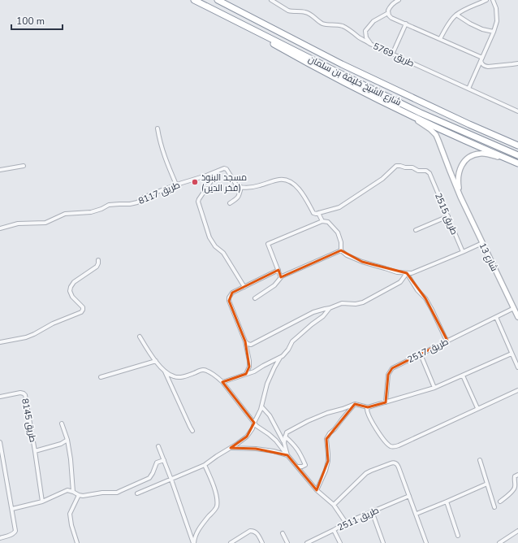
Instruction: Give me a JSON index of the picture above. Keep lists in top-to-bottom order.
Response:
{
  "streets": {
    "highway": ["شارع الشيخ خليفة بن سلمان"],
    "street": [
      "طريق 5769",
      "طريق 8117",
      "طريق 2515",
      "شارع 13",
      "طريق 2517",
      "طريق 8145",
      "طريق 2511"
    ]
  },
  "crossings": [
    ["شارع 13", "طريق 2517"]
  ],
  "places": ["مسجد البنوذ (فخر الدين)"],
  "scale_bar": "100 m"
}
